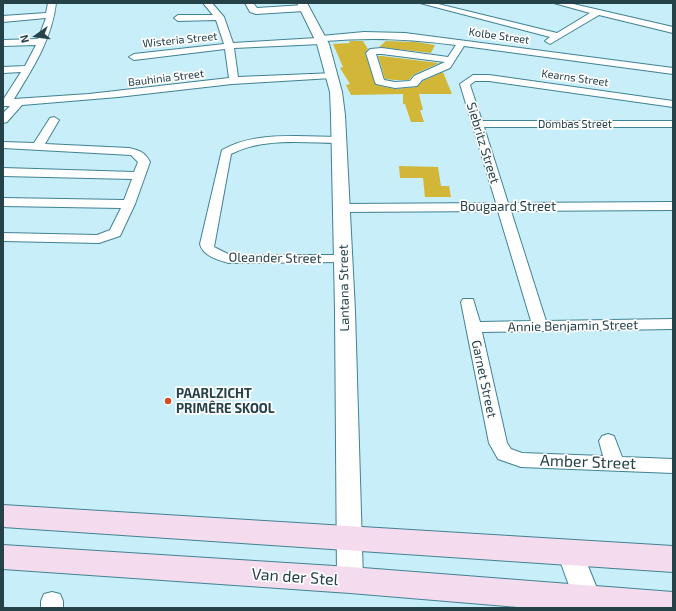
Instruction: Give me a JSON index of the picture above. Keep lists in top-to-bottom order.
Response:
{
  "streets": {
    "main road": ["Van der Stel"],
    "street": [
      "Kolbe Street",
      "Wisteria Street",
      "Bauhinia Street",
      "Kearns Street",
      "Dombas Street",
      "Siebritz Street",
      "Bougaard Street",
      "Oleander Street",
      "Lantana Street",
      "Annie Benjamin Street",
      "Garnet Street",
      "Amber Street"
    ]
  },
  "crossings": [
    ["Kolbe Street", "Wisteria Street"],
    ["Kolbe Street", "Lantana Street"],
    ["Bauhinia Street", "Lantana Street"],
    ["Kearns Street", "Siebritz Street"],
    ["Dombas Street", "Siebritz Street"],
    ["Siebritz Street", "Bougaard Street"],
    ["Siebritz Street", "Annie Benjamin Street"],
    ["Bougaard Street", "Lantana Street"],
    ["Oleander Street", "Lantana Street"],
    ["Lantana Street", "Van der Stel"],
    ["Annie Benjamin Street", "Garnet Street"],
    ["Garnet Street", "Amber Street"]
  ],
  "places": ["PAARLZICHT PRIMÊRE SKOOL"],
  "north": "left"
}
